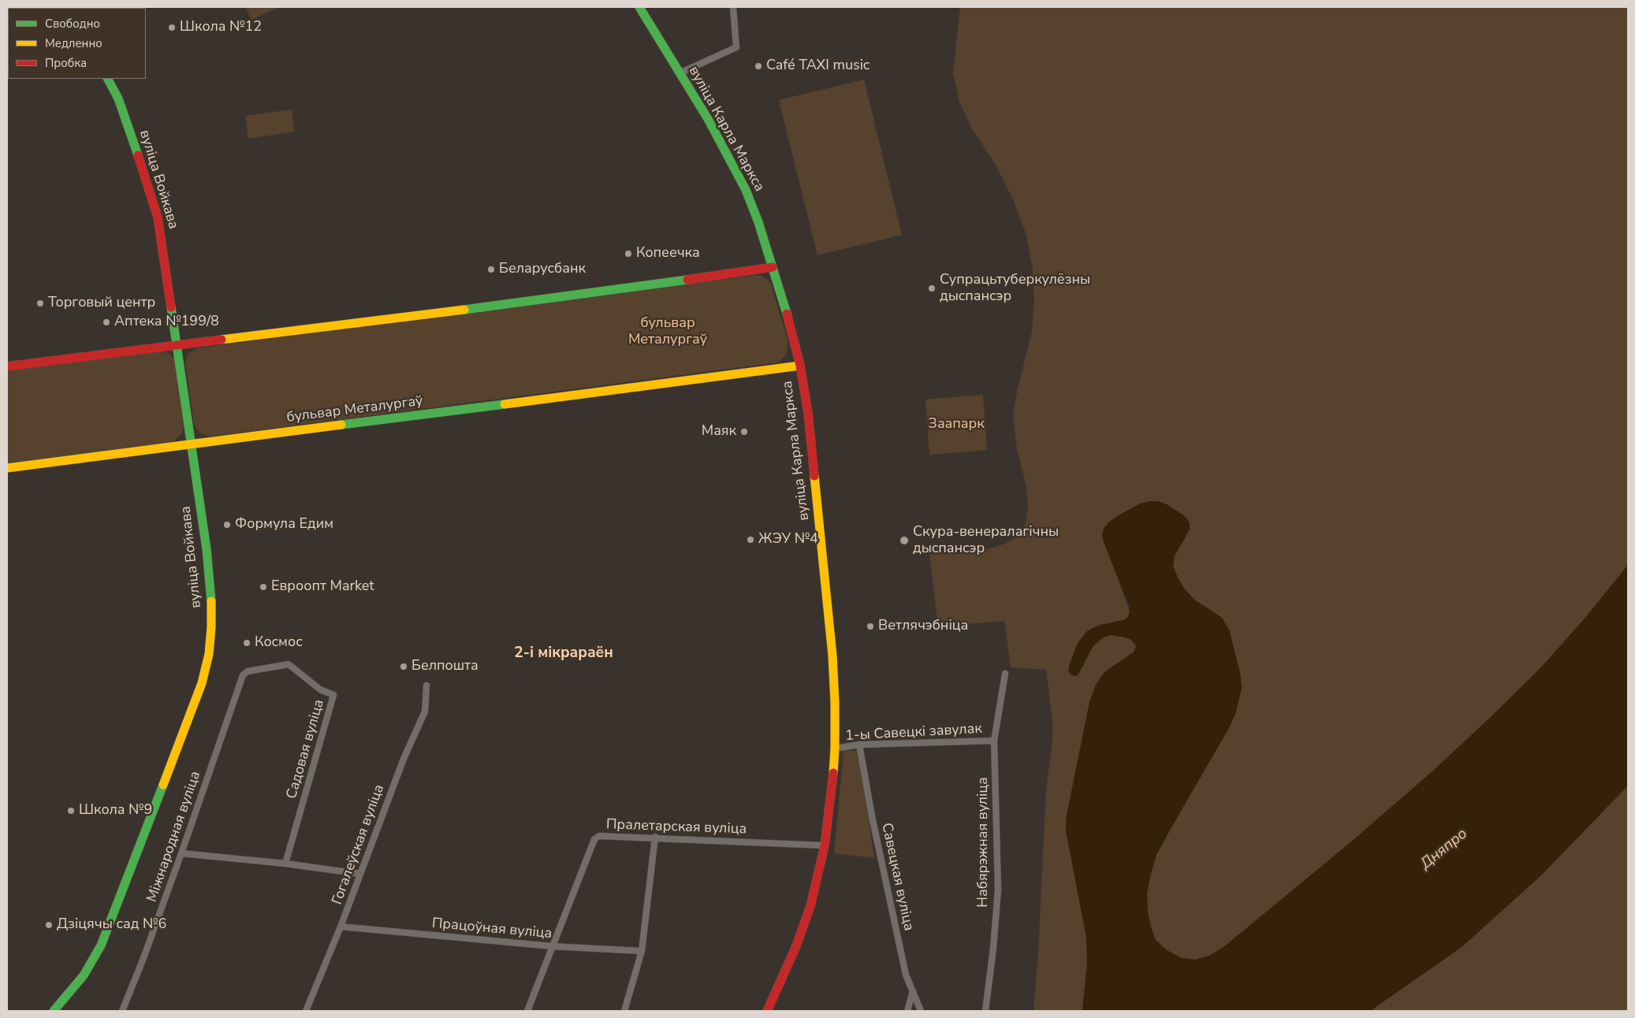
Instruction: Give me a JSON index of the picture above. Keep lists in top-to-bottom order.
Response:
{
  "streets": {
    "main road": ["вуліца Карла Маркса", "вуліца Войкава", "бульвар Металургаў"],
    "street": [
      "1-ы Савецкі завулак",
      "Садовая вуліца",
      "Пралетарская вуліца",
      "Міжнародная вуліца",
      "Набярэжная вуліца",
      "Гогалеўская вуліца",
      "Савецкая вуліца",
      "Працоўная вуліца"
    ]
  },
  "crossings": [
    ["вуліца Карла Маркса", "бульвар Металургаў"],
    ["вуліца Карла Маркса", "1-ы Савецкі завулак"],
    ["вуліца Карла Маркса", "Пралетарская вуліца"],
    ["вуліца Войкава", "бульвар Металургаў"],
    ["1-ы Савецкі завулак", "Набярэжная вуліца"],
    ["1-ы Савецкі завулак", "Савецкая вуліца"],
    ["Садовая вуліца", "Міжнародная вуліца"],
    ["Пралетарская вуліца", "Працоўная вуліца"],
    ["Гогалеўская вуліца", "Працоўная вуліца"]
  ],
  "districts": ["2-і мікрараён"],
  "water": ["Дняпро"],
  "parks": ["бульвар Металургаў", "Заапарк"],
  "places": [
    "Школа №12",
    "Café TAXI music",
    "Копеечка",
    "Беларусбанк",
    "Супрацьтуберкулёзны дыспансэр",
    "Торговый центр",
    "Аптека №199/8",
    "Маяк",
    "Формула Едим",
    "ЖЭУ №4",
    "Скура-венералагічны дыспансэр",
    "Евроопт Market",
    "Ветлячэбніца",
    "Космос",
    "Белпошта",
    "Школа №9",
    "Дзіцячы сад №6"
  ],
  "legend": ["Свободно", "Медленно", "Пробка"]
}
